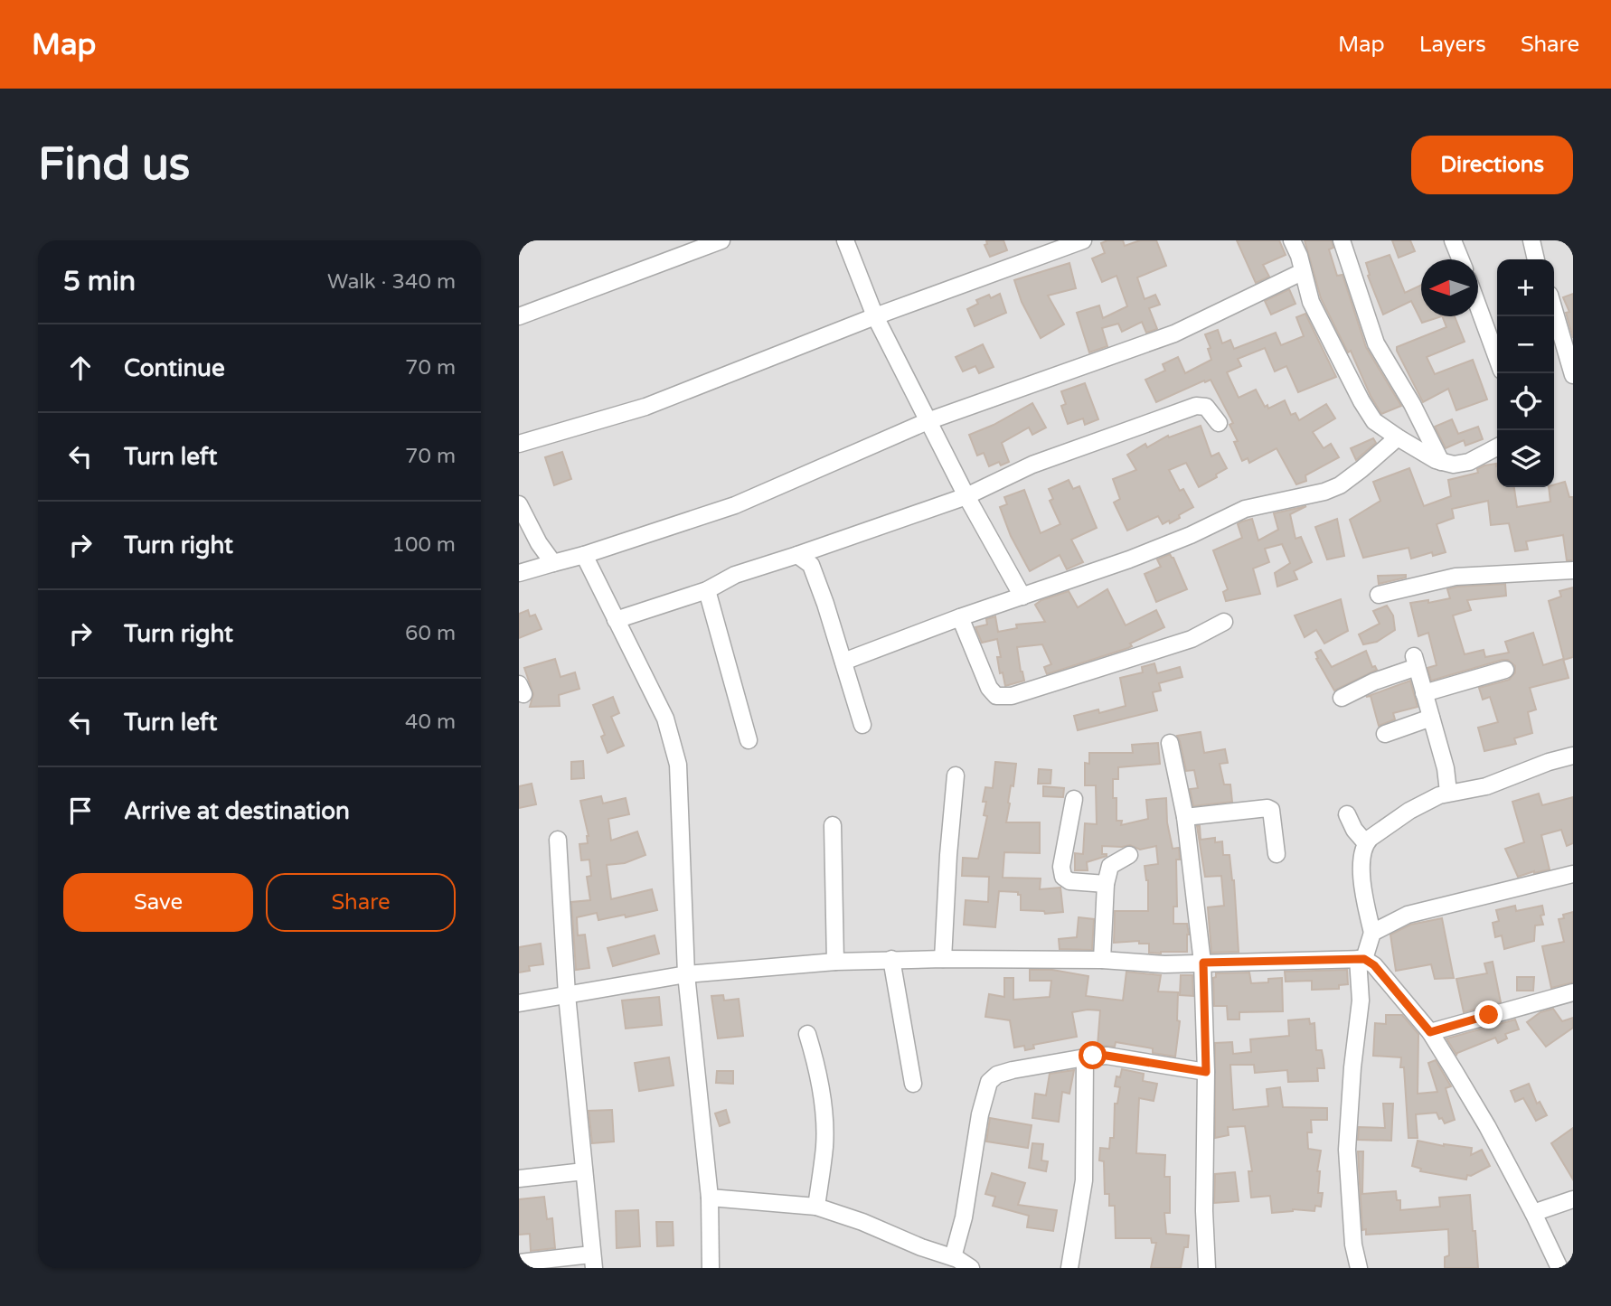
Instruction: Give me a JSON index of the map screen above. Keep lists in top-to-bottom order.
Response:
{
  "north": "left",
  "page": {
    "header": "Map",
    "nav": ["Map", "Layers", "Share"],
    "buttons": [
      "Directions",
      ["Save", "Share"]
    ],
    "title": "Find us",
    "heading": ["5 min", "Walk · 340 m"],
    "map_buttons": ["+", "−"],
    "list": [
      ["Continue", "70 m"],
      ["Turn left", "70 m"],
      ["Turn right", "100 m"],
      ["Turn right", "60 m"],
      ["Turn left", "40 m"],
      "Arrive at destination"
    ]
  }
}
